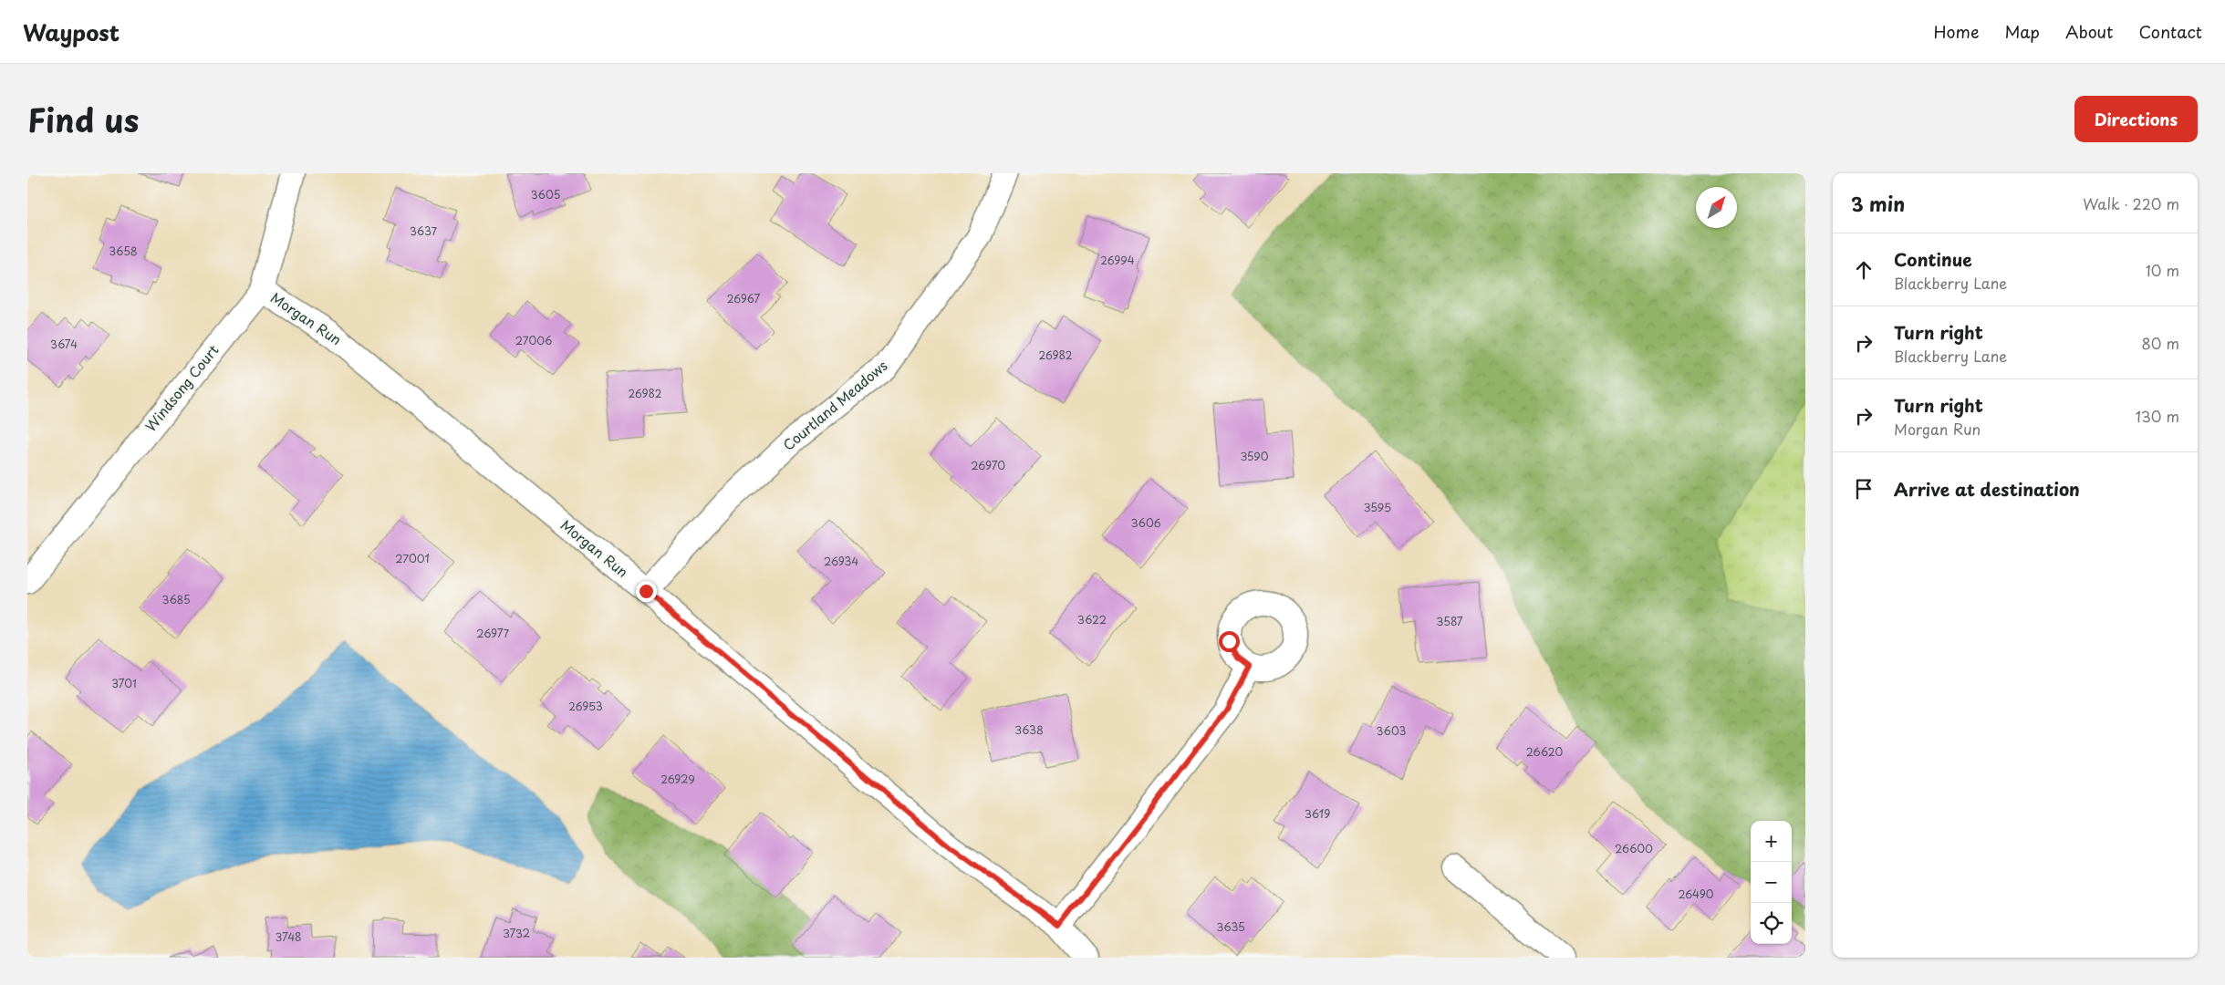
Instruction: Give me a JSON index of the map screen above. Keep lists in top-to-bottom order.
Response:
{
  "streets": {
    "street": ["Morgan Run", "Windsong Court", "Courtland Meadows"]
  },
  "crossings": [
    ["Morgan Run", "Windsong Court"],
    ["Morgan Run", "Courtland Meadows"]
  ],
  "house_numbers": [
    "3605",
    "3637",
    "3658",
    "26994",
    "26967",
    "27006",
    "3674",
    "26982",
    "26982",
    "3590",
    "26970",
    "3595",
    "3606",
    "27001",
    "26934",
    "3685",
    "3622",
    "3587",
    "26977",
    "3701",
    "26953",
    "3638",
    "3603",
    "26620",
    "26929",
    "3619",
    "26600",
    "26490",
    "3635",
    "3732",
    "3748"
  ],
  "north": "top right",
  "page": {
    "header": "Waypost",
    "nav": [
      "Home",
      "Map",
      "About",
      "Contact"
    ],
    "title": "Find us",
    "buttons": "Directions",
    "heading": ["3 min", "Walk · 220 m"],
    "list": [
      ["Continue", "Blackberry Lane", "10 m"],
      ["Turn right", "Blackberry Lane", "80 m"],
      ["Turn right", "Morgan Run", "130 m"],
      "Arrive at destination"
    ],
    "map_buttons": ["+", "−"]
  }
}
